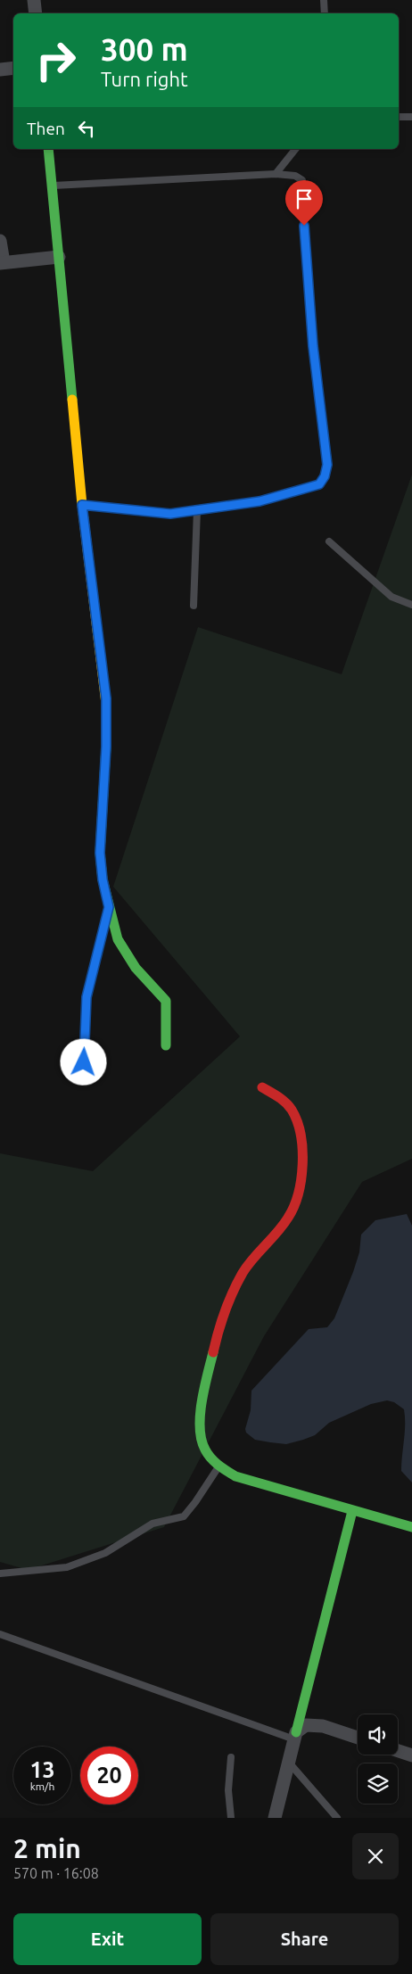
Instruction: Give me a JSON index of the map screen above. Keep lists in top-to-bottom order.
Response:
{
  "page": {
    "turn": ["300 m", "Turn right"],
    "then": "Then",
    "speed": "13 km/h",
    "limit": "20",
    "heading": ["2 min", "570 m · 16:08"],
    "buttons": ["Exit", "Share"]
  }
}
